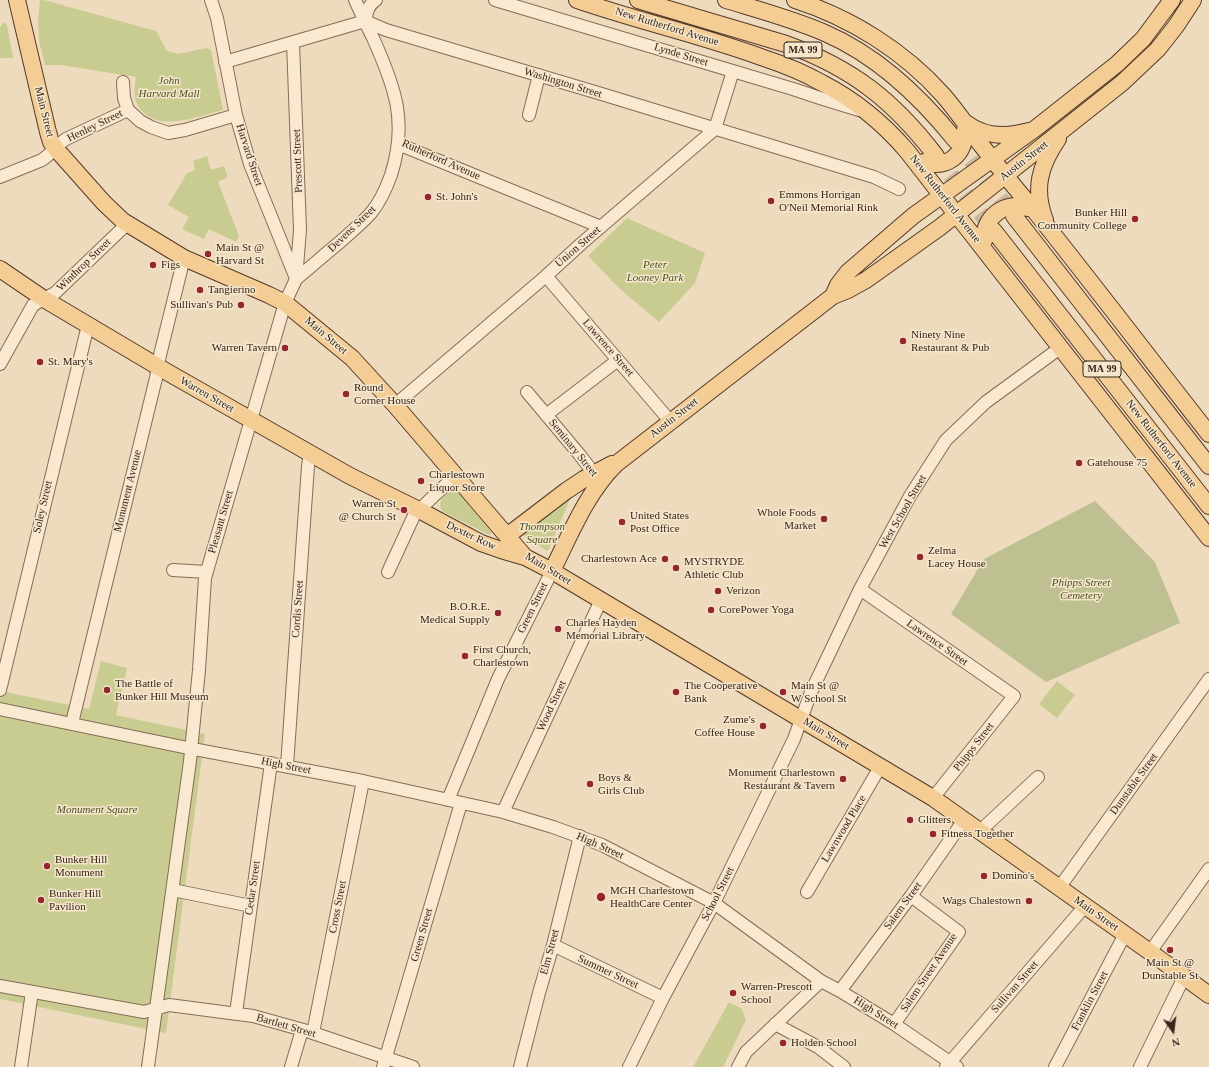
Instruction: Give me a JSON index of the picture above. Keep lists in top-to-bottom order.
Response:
{
  "streets": {
    "main road": [
      "New Rutherford Avenue",
      "MA 99",
      "Main Street",
      "Austin Street",
      "Warren Street",
      "Dexter Row"
    ],
    "street": [
      "Lynde Street",
      "Washington Street",
      "Henley Street",
      "Harvard Street",
      "Rutherford Avenue",
      "Prescott Street",
      "Devens Street",
      "Union Street",
      "Winthrop Street",
      "Lawrence Street",
      "Seminary Street",
      "Monument Avenue",
      "Soley Street",
      "West School Street",
      "Pleasant Street",
      "Green Street",
      "Cordis Street",
      "Wood Street",
      "Phipps Street",
      "High Street",
      "Dunstable Street",
      "Lawnwood Place",
      "Cedar Street",
      "School Street",
      "Salem Street",
      "Cross Street",
      "Elm Street",
      "Summer Street",
      "Salem Street Avenue",
      "Sullivan Street",
      "Franklin Street",
      "Bartlett Street"
    ]
  },
  "crossings": [
    ["New Rutherford Avenue", "Lynde Street"],
    ["New Rutherford Avenue", "Austin Street"],
    ["New Rutherford Avenue", "West School Street"],
    ["Washington Street", "Rutherford Avenue"],
    ["Washington Street", "Union Street"],
    ["Main Street", "Henley Street"],
    ["Main Street", "Austin Street"],
    ["Main Street", "Union Street"],
    ["Main Street", "Winthrop Street"],
    ["Main Street", "Monument Avenue"],
    ["Main Street", "West School Street"],
    ["Main Street", "Pleasant Street"],
    ["Main Street", "Dexter Row"],
    ["Main Street", "Green Street"],
    ["Main Street", "Wood Street"],
    ["Main Street", "Phipps Street"],
    ["Main Street", "Dunstable Street"],
    ["Main Street", "Lawnwood Place"],
    ["Main Street", "School Street"],
    ["Main Street", "Salem Street"],
    ["Main Street", "Sullivan Street"],
    ["Main Street", "Franklin Street"],
    ["Harvard Street", "Prescott Street"],
    ["Harvard Street", "Devens Street"],
    ["Rutherford Avenue", "Devens Street"],
    ["Rutherford Avenue", "Union Street"],
    ["Prescott Street", "Devens Street"],
    ["Austin Street", "Lawrence Street"],
    ["Austin Street", "Seminary Street"],
    ["Austin Street", "Green Street"],
    ["Union Street", "Lawrence Street"],
    ["Winthrop Street", "Warren Street"],
    ["Lawrence Street", "Seminary Street"],
    ["Lawrence Street", "West School Street"],
    ["Lawrence Street", "Phipps Street"],
    ["Warren Street", "Monument Avenue"],
    ["Warren Street", "Soley Street"],
    ["Warren Street", "Pleasant Street"],
    ["Warren Street", "Dexter Row"],
    ["Warren Street", "Cordis Street"],
    ["West School Street", "School Street"],
    ["Pleasant Street", "High Street"],
    ["Green Street", "High Street"],
    ["Green Street", "Bartlett Street"],
    ["Cordis Street", "High Street"],
    ["Wood Street", "High Street"],
    ["High Street", "Cedar Street"],
    ["High Street", "School Street"],
    ["High Street", "Salem Street"],
    ["High Street", "Cross Street"],
    ["High Street", "Elm Street"],
    ["High Street", "Salem Street Avenue"],
    ["High Street", "Sullivan Street"],
    ["Cedar Street", "Bartlett Street"],
    ["School Street", "Summer Street"],
    ["Salem Street", "Salem Street Avenue"],
    ["Cross Street", "Bartlett Street"],
    ["Elm Street", "Summer Street"]
  ],
  "parks": [
    "John Harvard Mall",
    "Peter Looney Park",
    "Thompson Square",
    "Phipps Street Cemetery",
    "Monument Square"
  ],
  "places": [
    "St. John's",
    "Emmons Horrigan O'Neil Memorial Rink",
    "Bunker Hill Community College",
    "Main St @ Harvard St",
    "Figs",
    "Tangierino",
    "Sullivan's Pub",
    "Ninety Nine Restaurant & Pub",
    "Warren Tavern",
    "St. Mary's",
    "Round Corner House",
    "Gatehouse 75",
    "Charlestown Liquor Store",
    "Warren St @ Church St",
    "Whole Foods Market",
    "United States Post Office",
    "Zelma Lacey House",
    "Charlestown Ace",
    "MYSTRYDE Athletic Club",
    "Verizon",
    "CorePower Yoga",
    "B.O.R.E. Medical Supply",
    "Charles Hayden Memorial Library",
    "First Church, Charlestown",
    "The Battle of Bunker Hill Museum",
    "The Cooperative Bank",
    "Main St @ W School St",
    "Zume's Coffee House",
    "Monument Charlestown Restaurant & Tavern",
    "Boys & Girls Club",
    "Glitters",
    "Fitness Together",
    "Bunker Hill Monument",
    "Domino's",
    "MGH Charlestown HealthCare Center",
    "Bunker Hill Pavilion",
    "Wags Chalestown",
    "Main St @ Dunstable St",
    "Warren-Prescott School",
    "Holden School"
  ],
  "north": "bottom"
}
